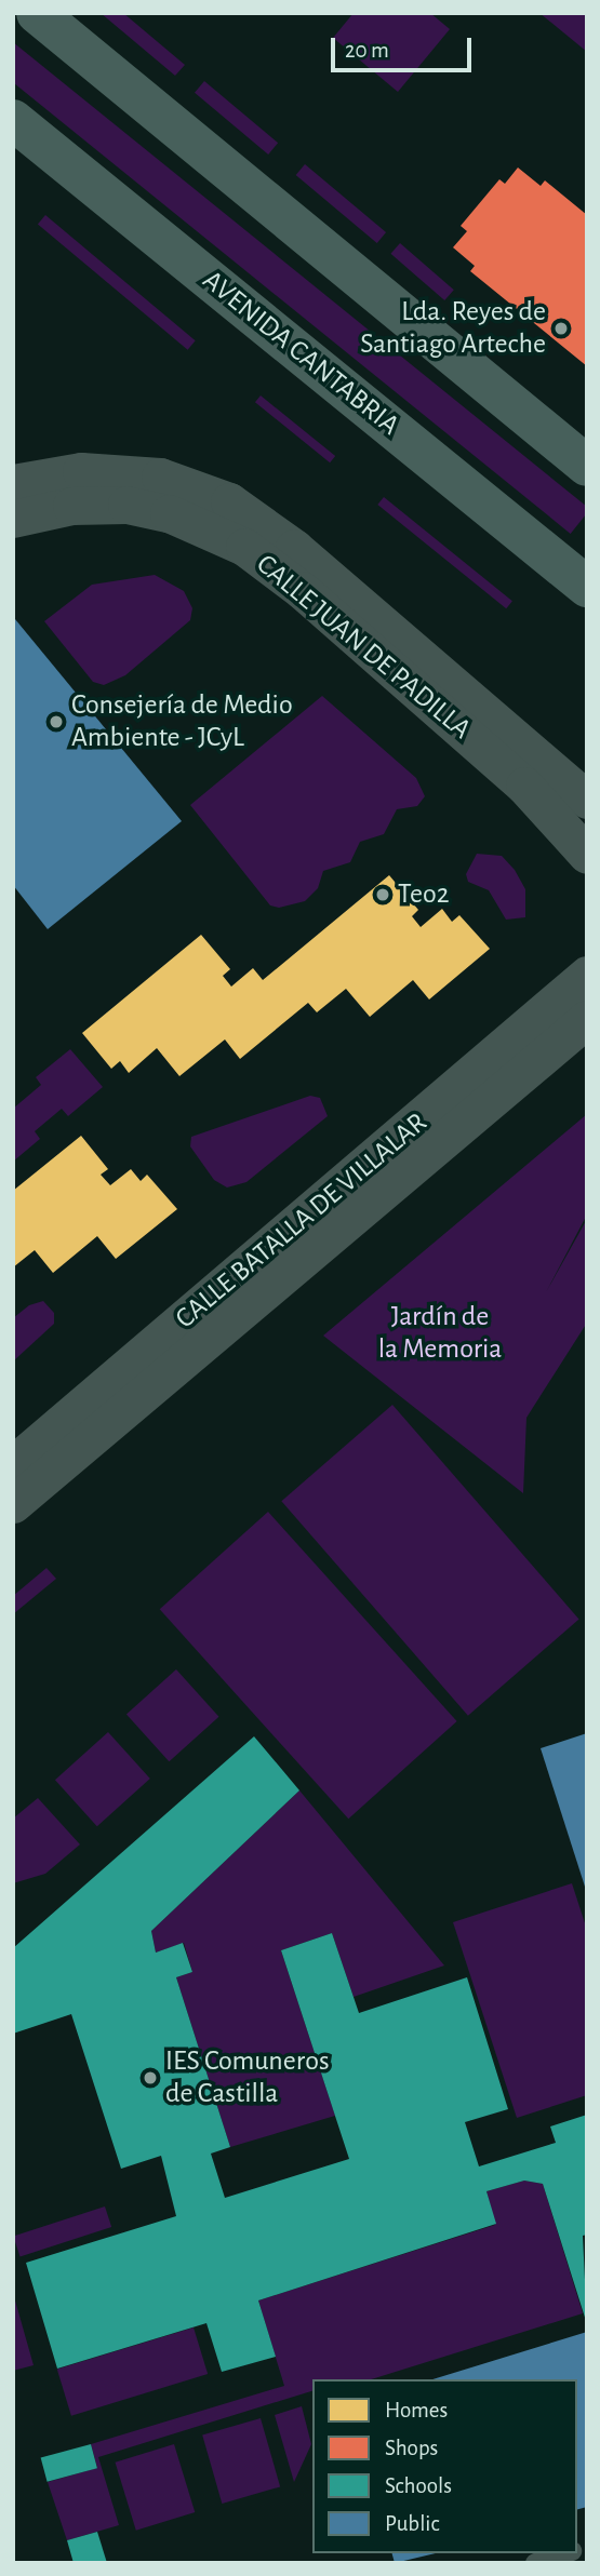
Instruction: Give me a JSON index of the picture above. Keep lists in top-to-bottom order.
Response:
{
  "streets": {
    "main road": ["AVENIDA CANTABRIA"],
    "street": ["CALLE JUAN DE PADILLA", "CALLE BATALLA DE VILLALAR"]
  },
  "parks": ["Jardín de la Memoria"],
  "places": [
    "Lda. Reyes de Santiago Arteche",
    "Consejería de Medio Ambiente - JCyL",
    "Teo2",
    "IES Comuneros de Castilla"
  ],
  "legend": [
    "Homes",
    "Shops",
    "Schools",
    "Public"
  ],
  "scale_bar": "20 m"
}
